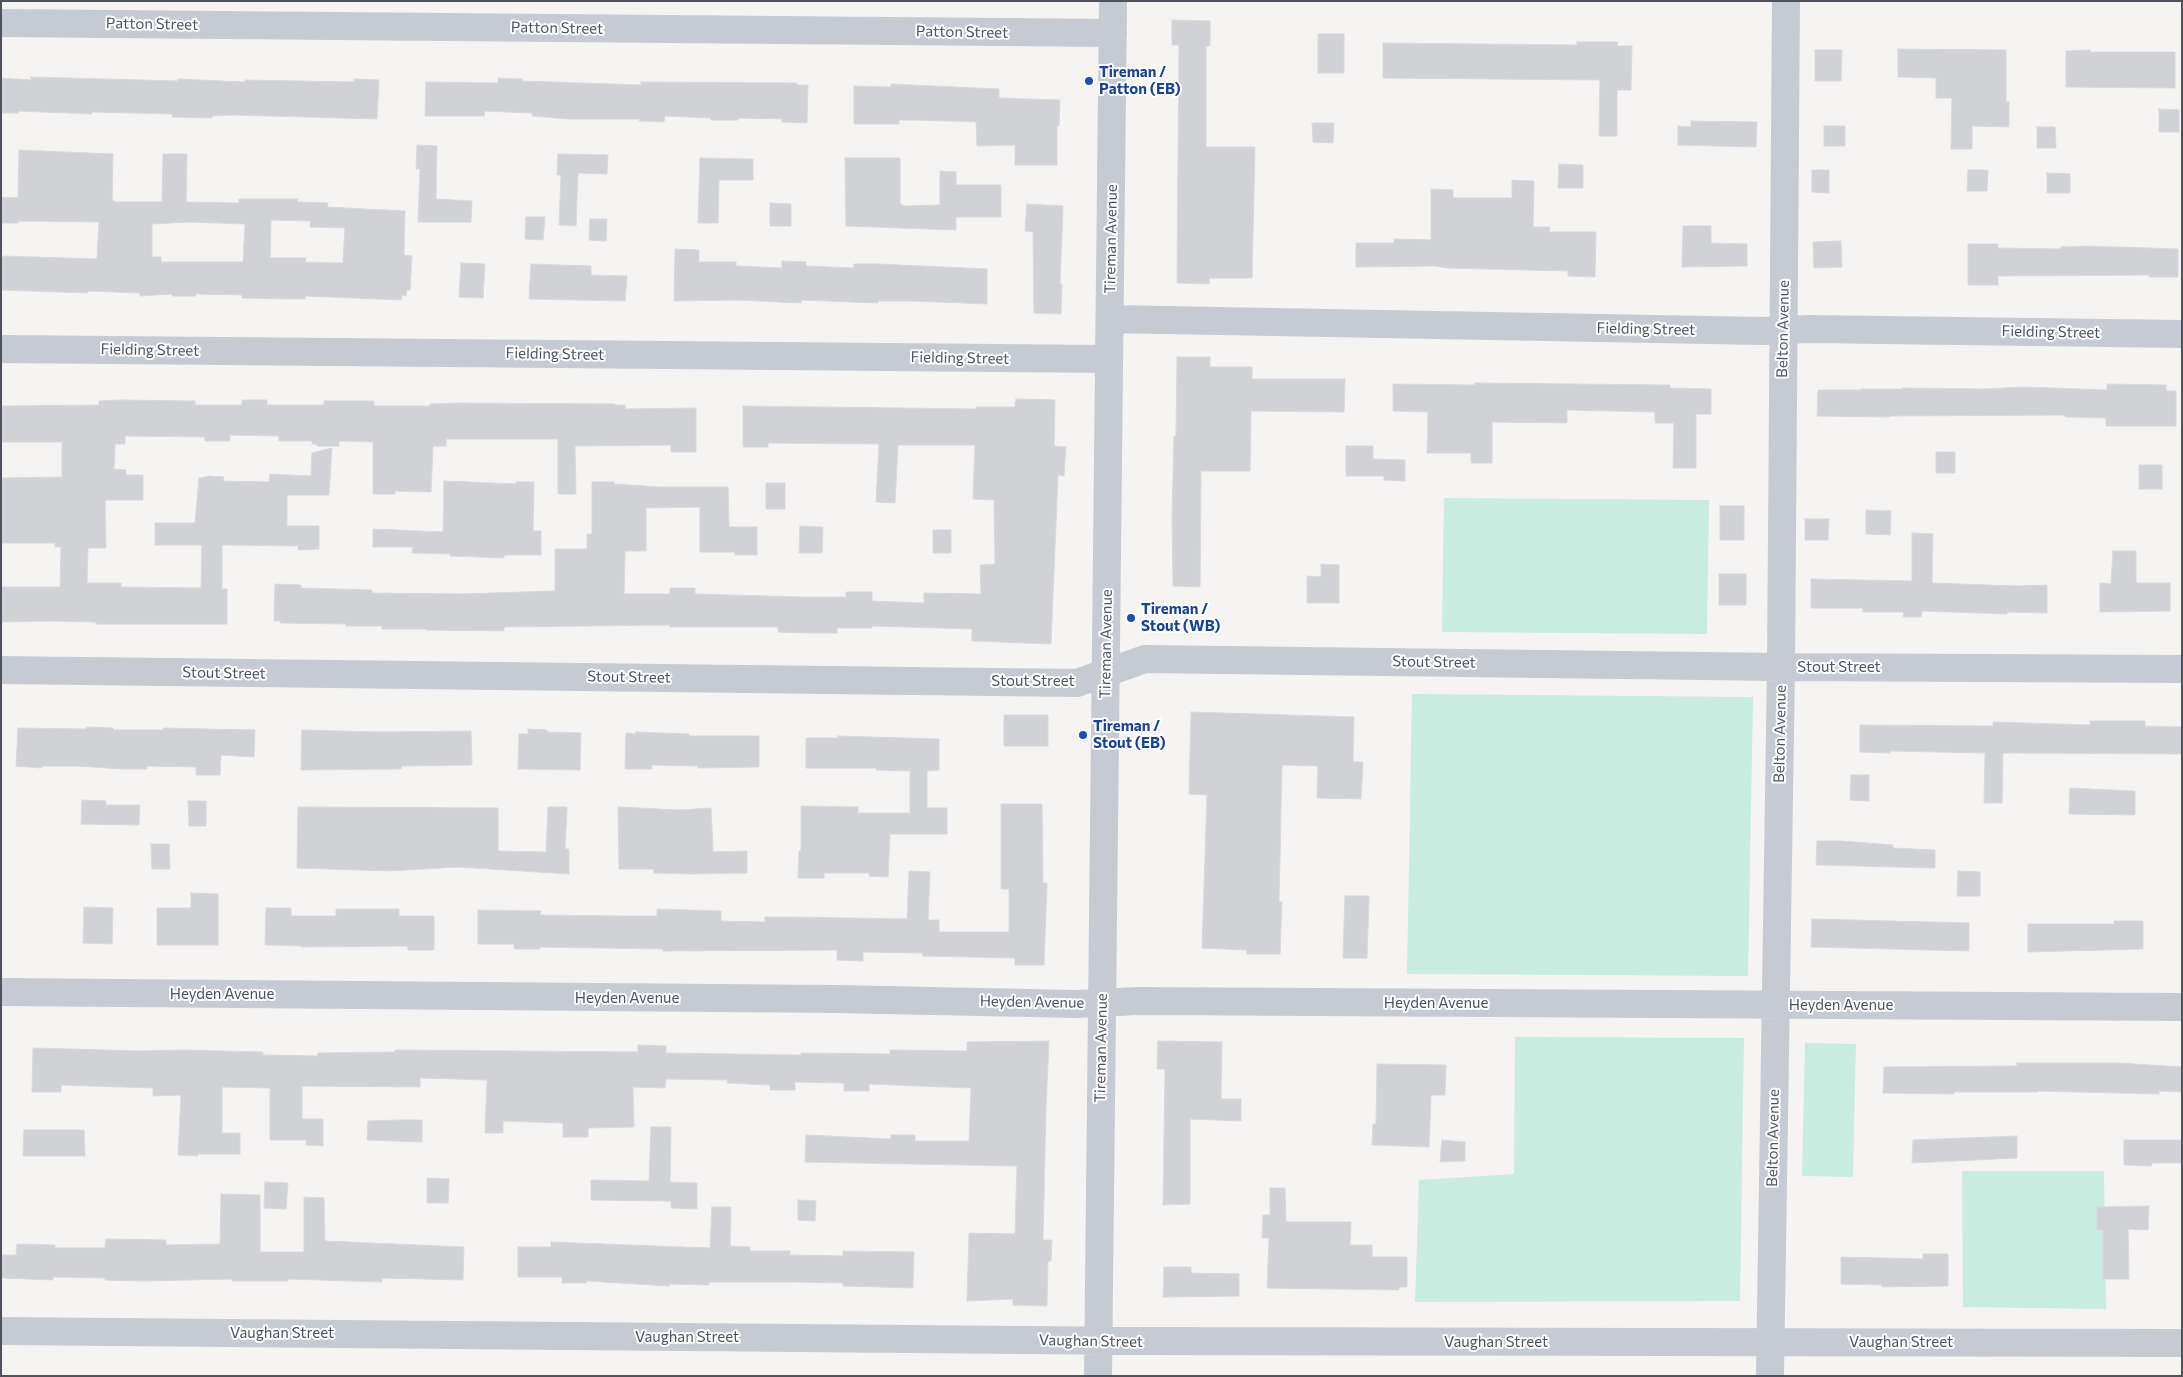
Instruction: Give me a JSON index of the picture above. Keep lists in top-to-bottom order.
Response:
{
  "streets": {
    "street": [
      "Patton Street",
      "Tireman Avenue",
      "Fielding Street",
      "Belton Avenue",
      "Stout Street",
      "Heyden Avenue",
      "Vaughan Street"
    ]
  },
  "crossings": [
    ["Patton Street", "Tireman Avenue"],
    ["Tireman Avenue", "Fielding Street"],
    ["Tireman Avenue", "Stout Street"],
    ["Tireman Avenue", "Heyden Avenue"],
    ["Tireman Avenue", "Vaughan Street"],
    ["Fielding Street", "Belton Avenue"],
    ["Belton Avenue", "Stout Street"],
    ["Belton Avenue", "Heyden Avenue"],
    ["Belton Avenue", "Vaughan Street"]
  ],
  "places": ["Tireman / Patton (EB)", "Tireman / Stout (WB)", "Tireman / Stout (EB)"]
}
